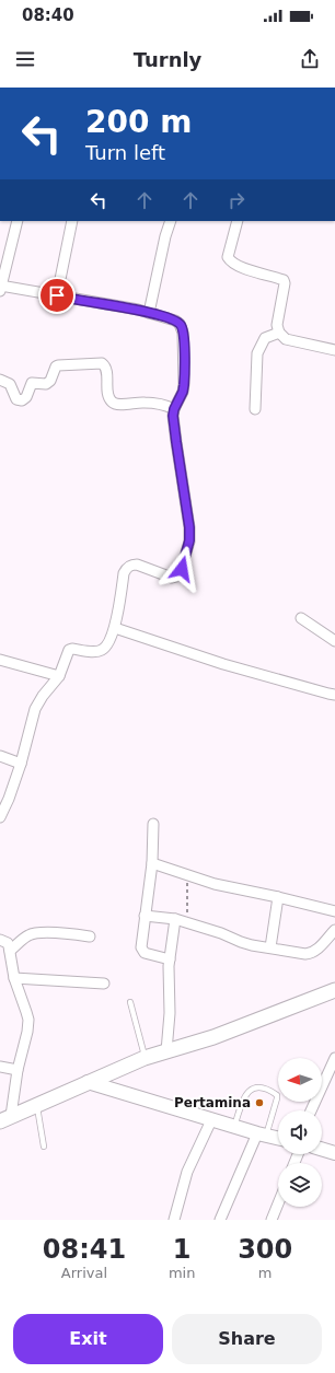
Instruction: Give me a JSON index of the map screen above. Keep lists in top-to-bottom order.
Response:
{
  "places": ["Pertamina"],
  "north": "left",
  "page": {
    "status": "08:40",
    "header": "Turnly",
    "turn": ["200 m", "Turn left"],
    "eta": [
      "08:41",
      "Arrival",
      "1",
      "min",
      "300",
      "m"
    ],
    "buttons": ["Exit", "Share"]
  }
}
